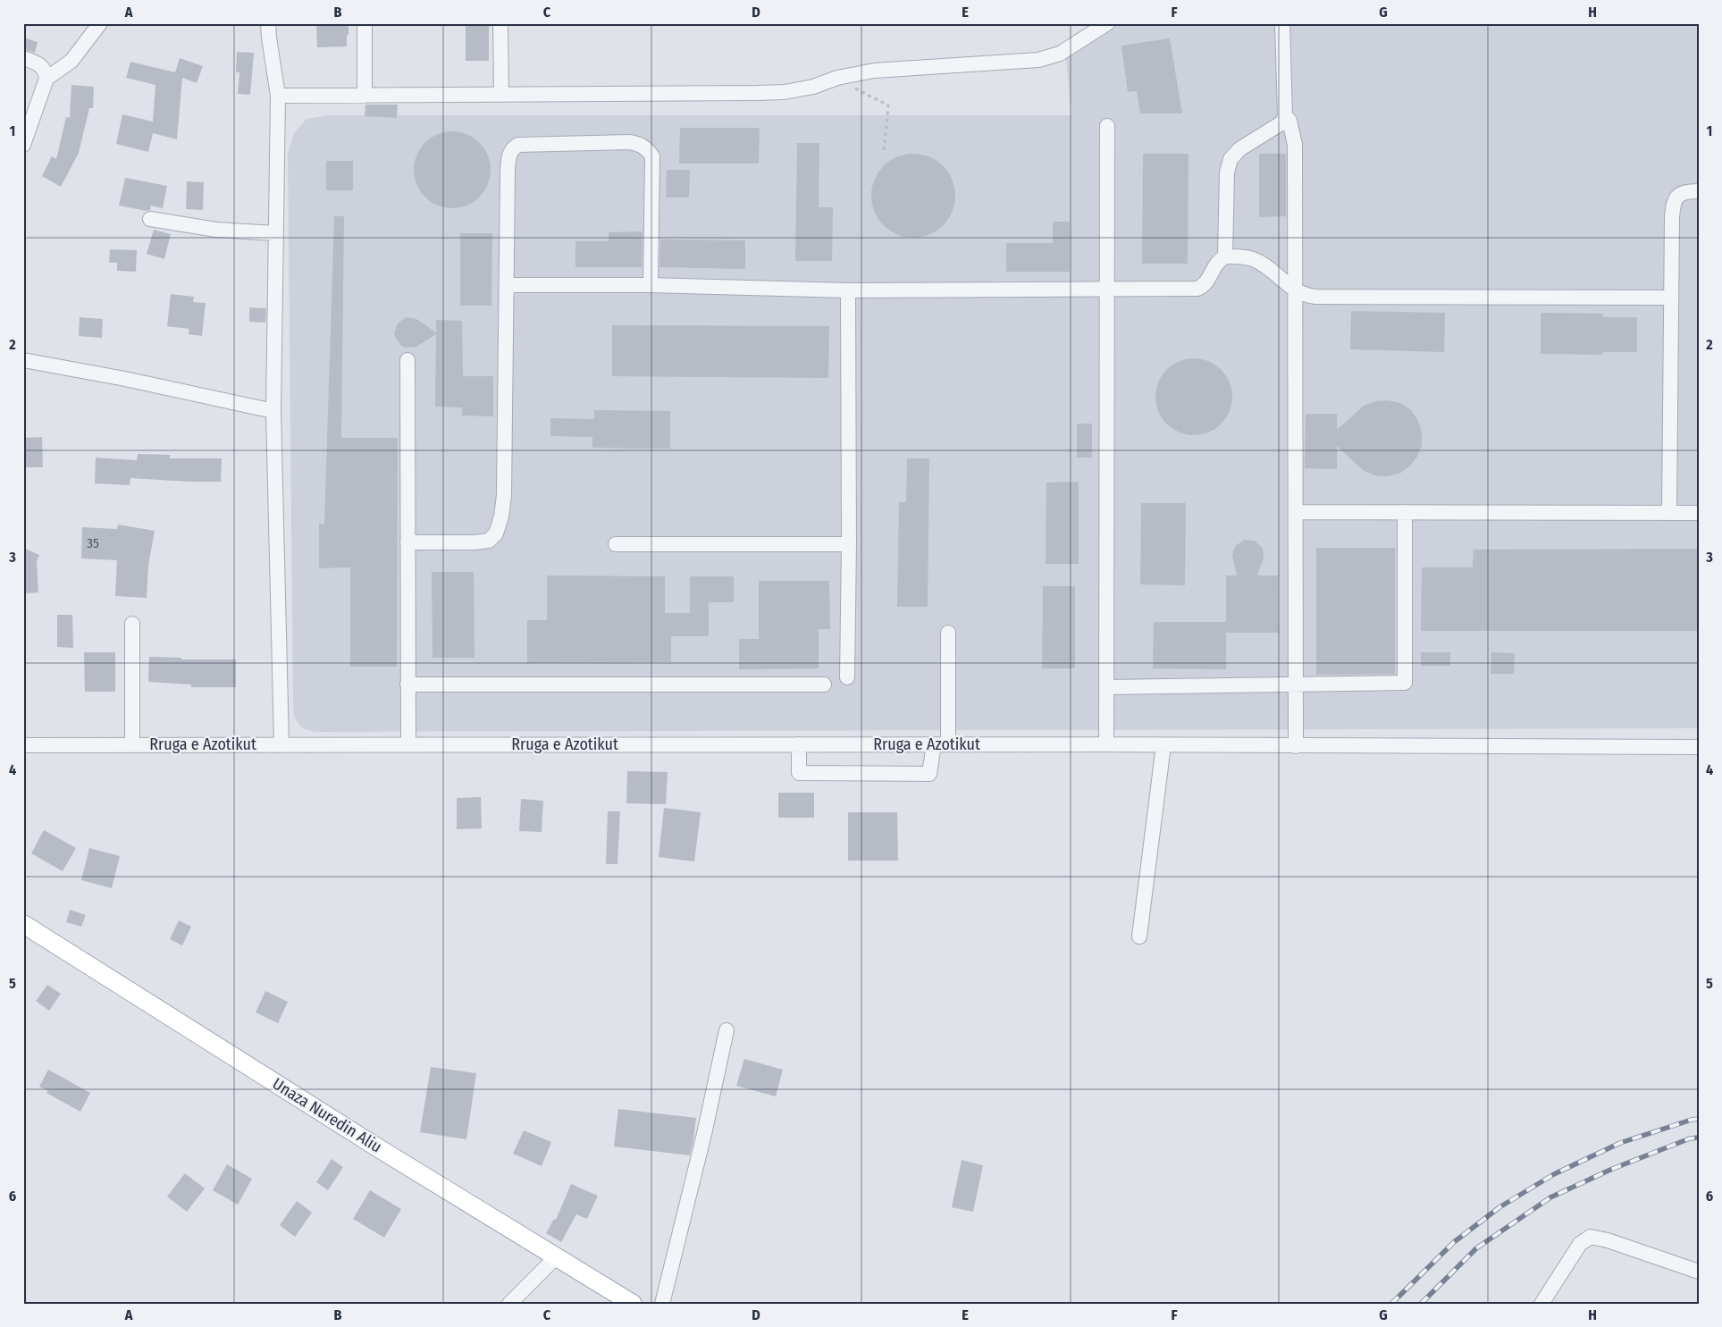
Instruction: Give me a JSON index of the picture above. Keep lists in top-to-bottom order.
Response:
{
  "streets": {
    "main road": ["Unaza Nuredin Aliu"],
    "street": ["Rruga e Azotikut"]
  },
  "house_numbers": ["35"],
  "grid": {
    "columns": [
      "A",
      "B",
      "C",
      "D",
      "E",
      "F",
      "G",
      "H"
    ],
    "rows": [
      "1",
      "2",
      "3",
      "4",
      "5",
      "6"
    ]
  }
}
